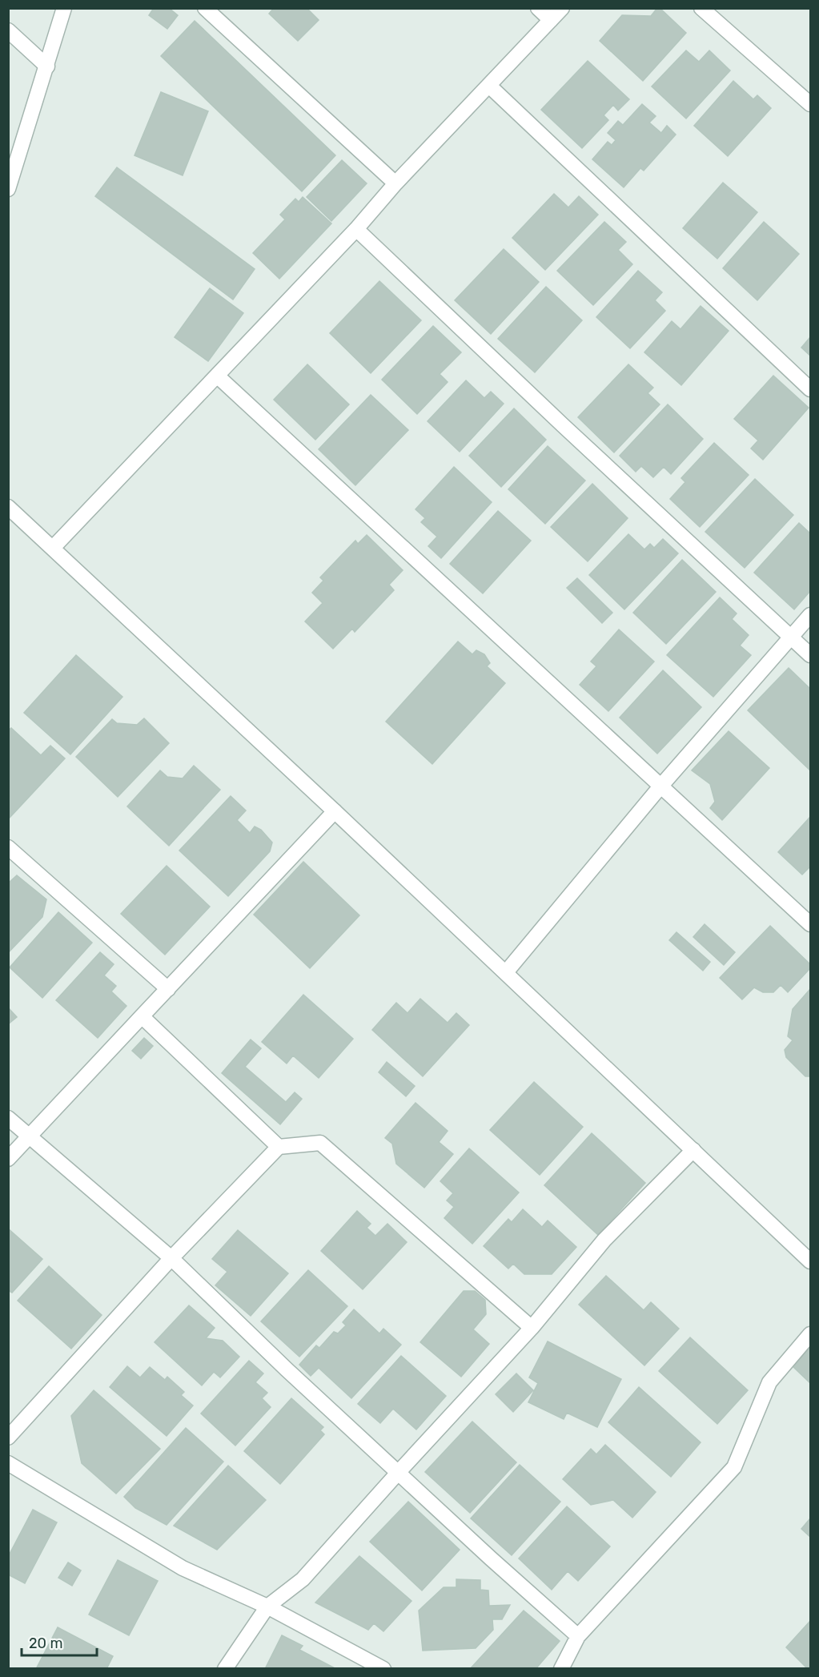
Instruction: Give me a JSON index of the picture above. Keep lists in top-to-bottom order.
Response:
{
  "scale_bar": "20 m"
}
